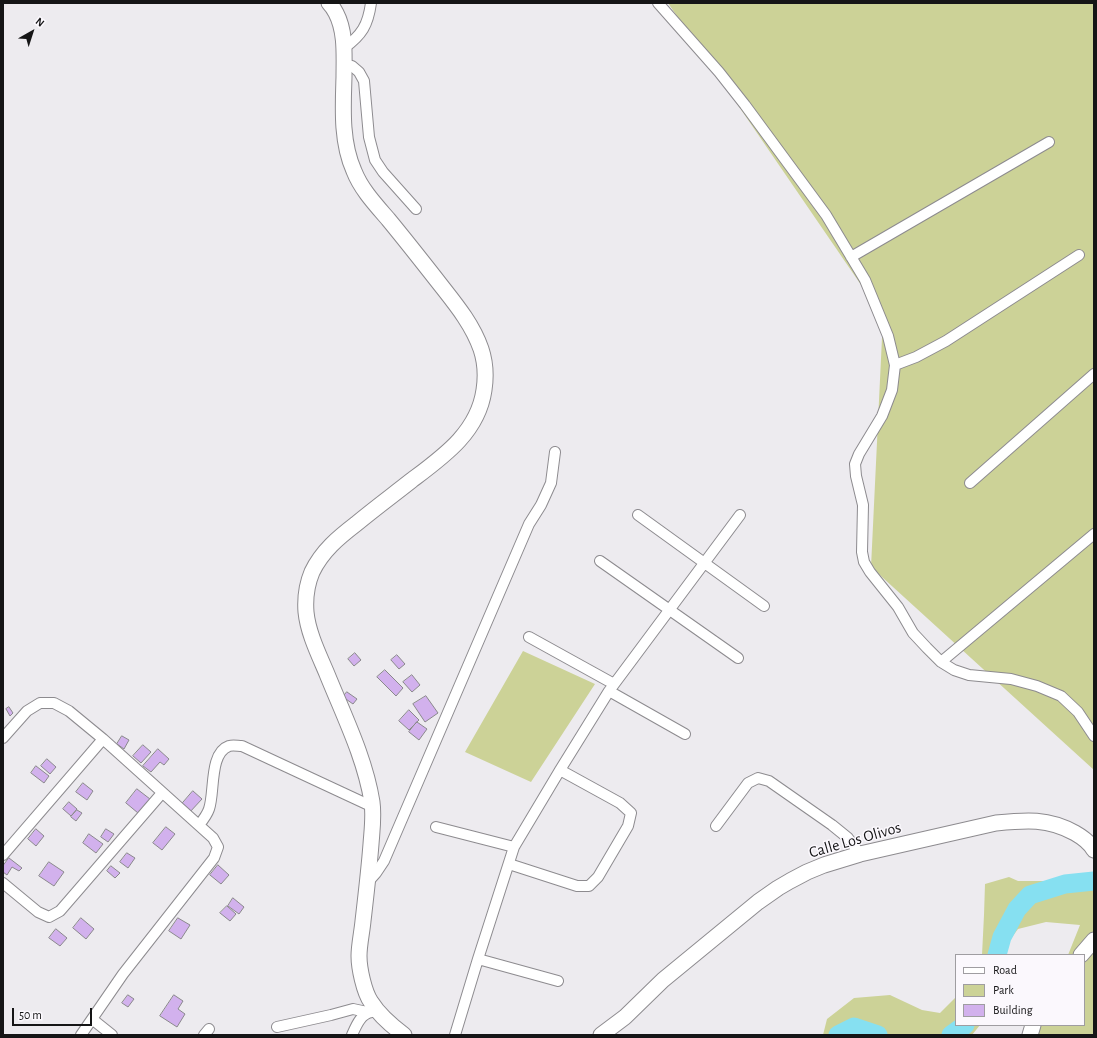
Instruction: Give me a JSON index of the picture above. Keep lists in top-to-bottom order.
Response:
{
  "streets": {
    "street": ["Calle Los Olivos"]
  },
  "legend": ["Road", "Park", "Building"],
  "scale_bar": "50 m",
  "north": "top right"
}
